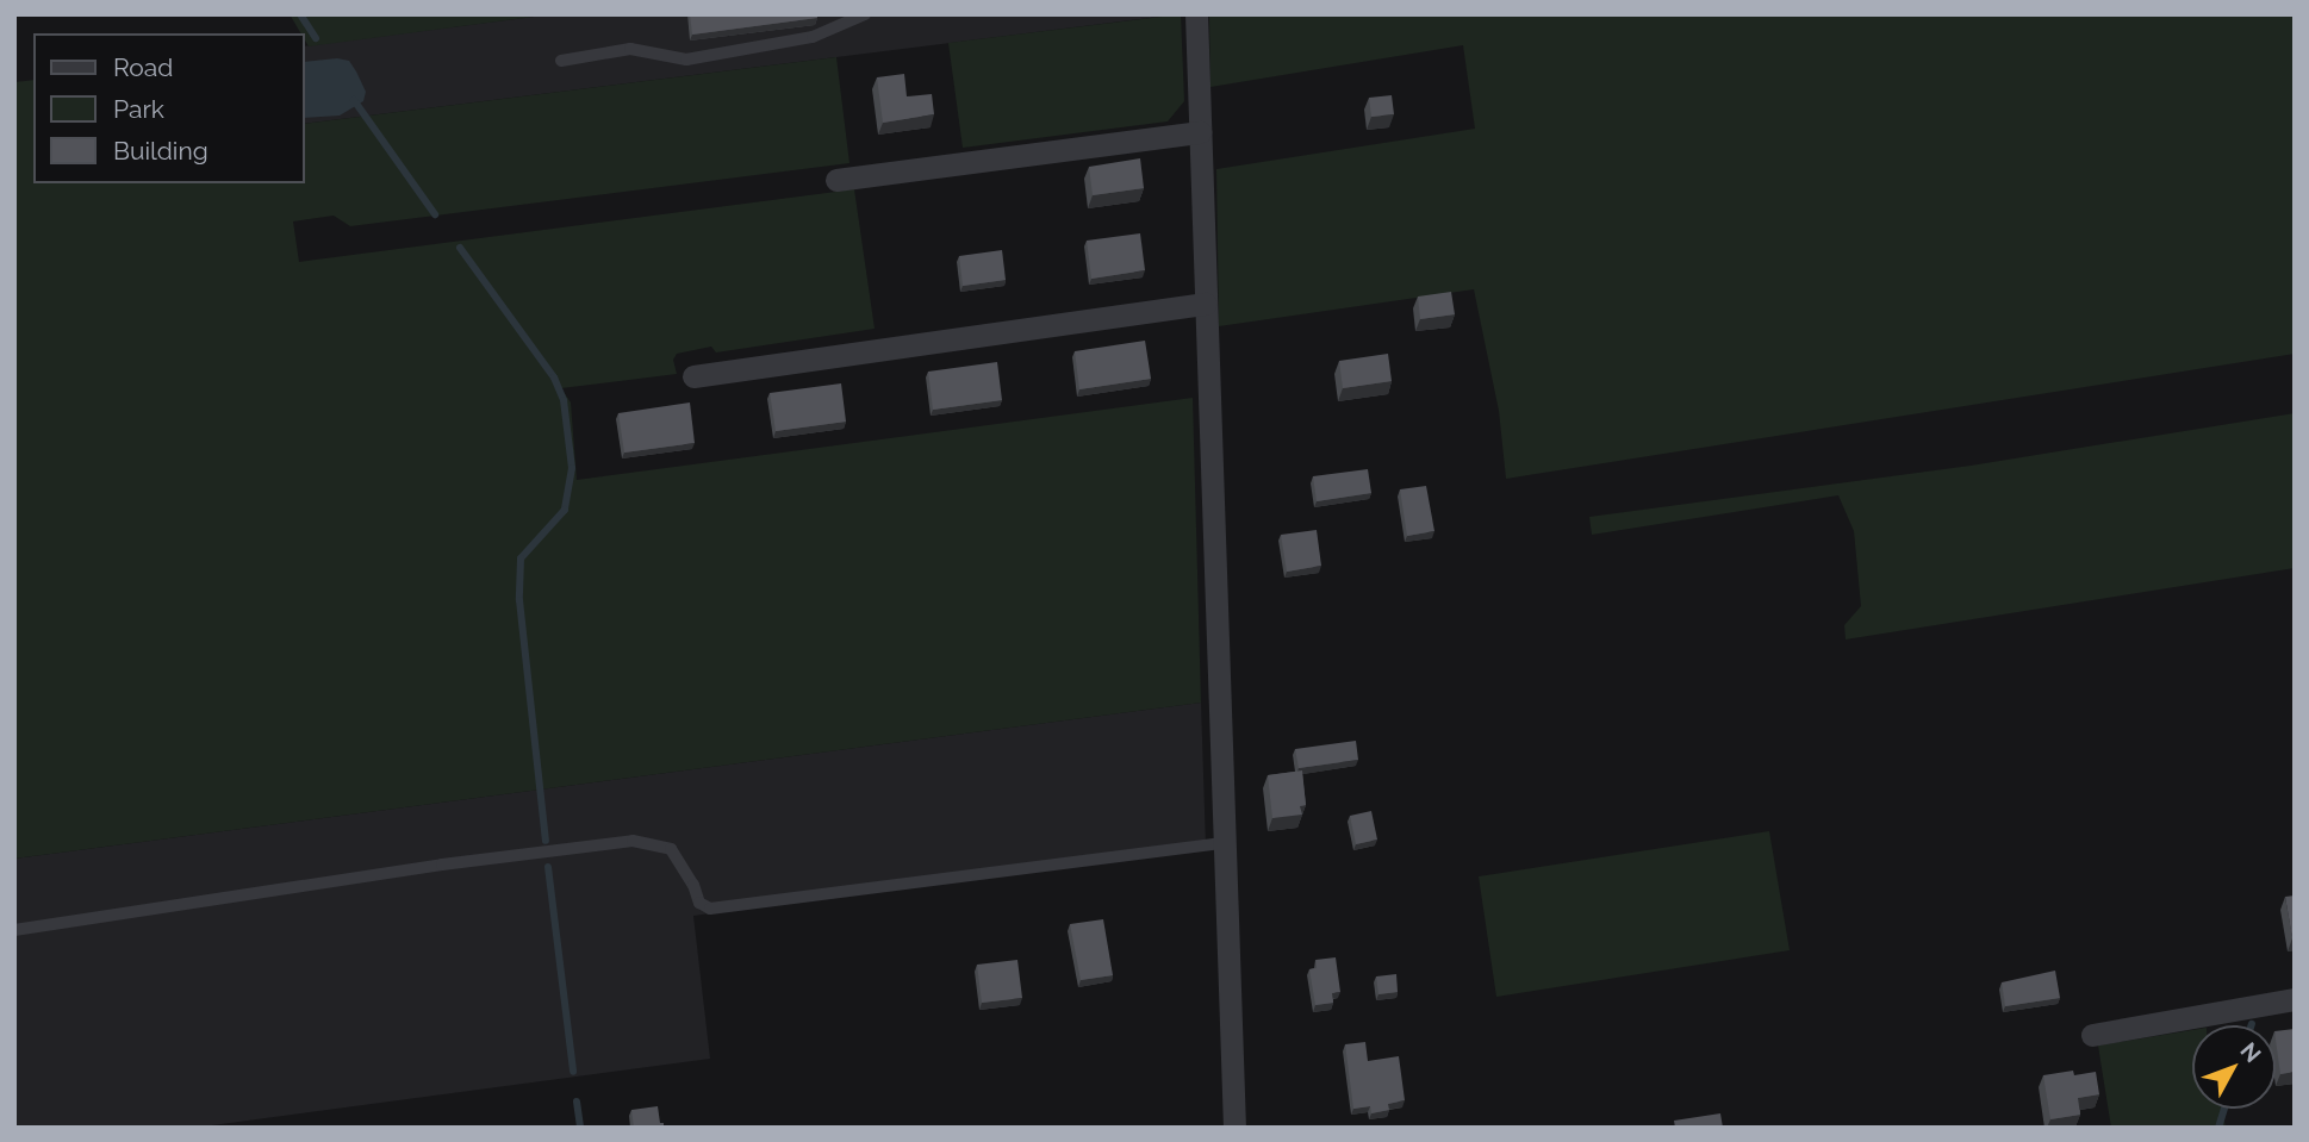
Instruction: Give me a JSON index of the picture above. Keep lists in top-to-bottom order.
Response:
{
  "legend": ["Road", "Park", "Building"],
  "north": "top right"
}
